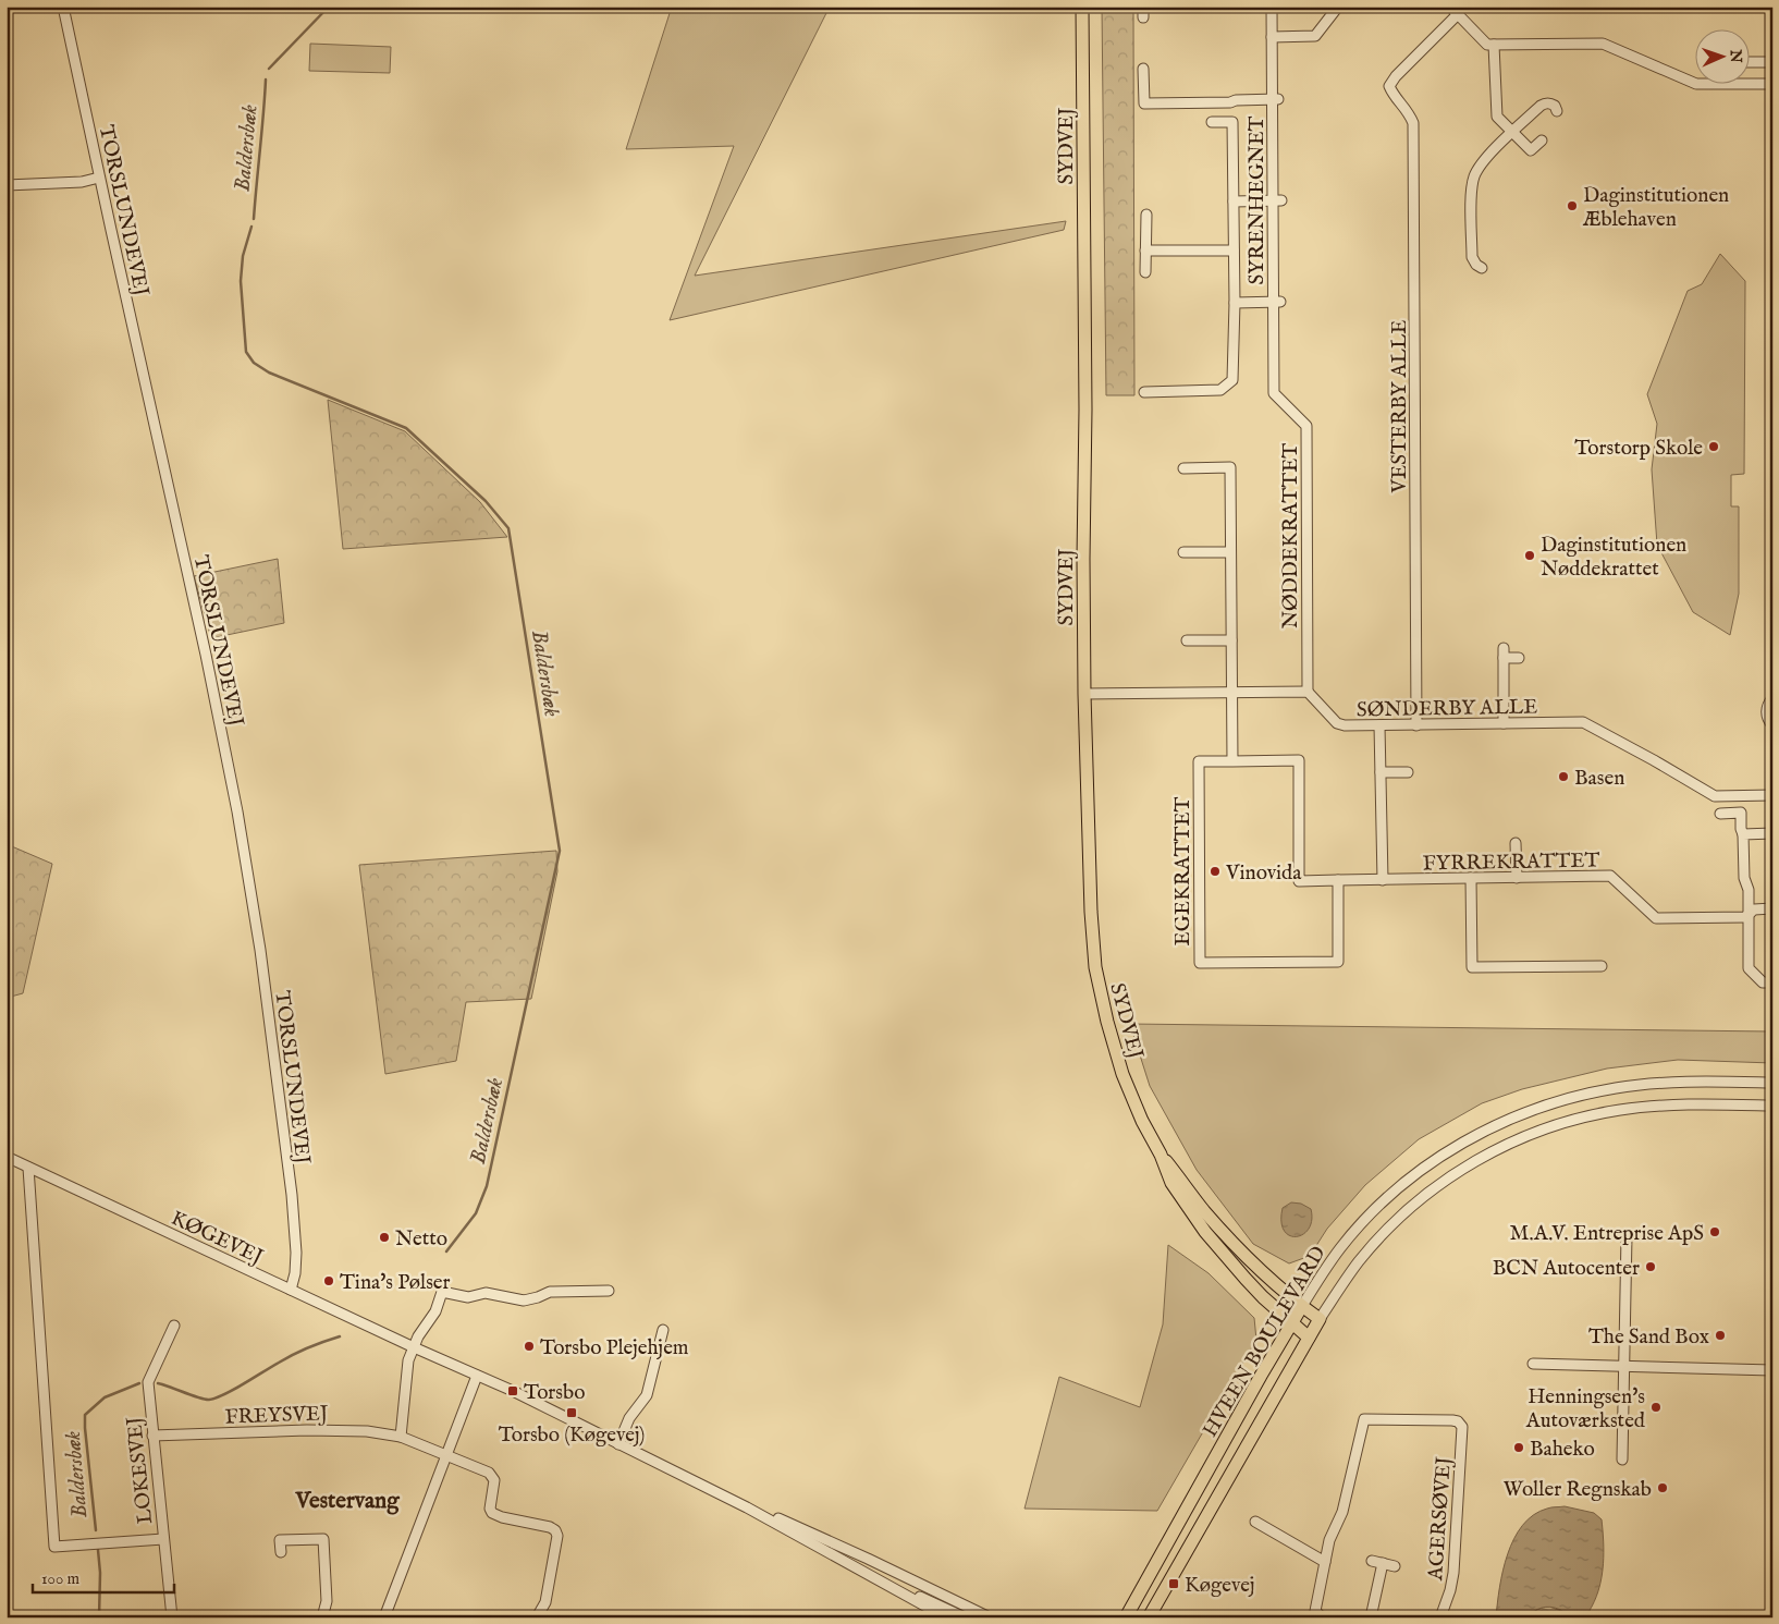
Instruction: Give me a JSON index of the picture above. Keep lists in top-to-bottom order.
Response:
{
  "streets": {
    "main road": ["SYDVEJ", "HVEEN BOULEVARD"],
    "street": [
      "SYRENHEGNET",
      "TORSLUNDEVEJ",
      "VESTERBY ALLE",
      "NØDDEKRATTET",
      "SØNDERBY ALLE",
      "FYRREKRATTET",
      "EGEKRATTET",
      "KØGEVEJ",
      "FREYSVEJ",
      "LOKESVEJ",
      "AGERSØVEJ"
    ]
  },
  "crossings": [
    ["SYDVEJ", "HVEEN BOULEVARD"],
    ["SYRENHEGNET", "NØDDEKRATTET"],
    ["TORSLUNDEVEJ", "KØGEVEJ"],
    ["VESTERBY ALLE", "SØNDERBY ALLE"],
    ["NØDDEKRATTET", "SØNDERBY ALLE"],
    ["FYRREKRATTET", "EGEKRATTET"],
    ["FREYSVEJ", "LOKESVEJ"]
  ],
  "districts": ["Vestervang"],
  "water": ["Baldersbæk"],
  "places": {
    "other": [
      "Daginstitutionen Æblehaven",
      "Torstorp Skole",
      "Daginstitutionen Nøddekrattet",
      "Basen",
      "Vinovida",
      "M.A.V. Entreprise ApS",
      "Netto",
      "BCN Autocenter",
      "Tina's Pølser",
      "The Sand Box",
      "Torsbo Plejehjem",
      "Henningsen's Autoværksted",
      "Baheko",
      "Woller Regnskab"
    ],
    "transit": ["Torsbo", "Torsbo (Køgevej)", "Køgevej"]
  },
  "scale_bar": "100 m",
  "north": "right"
}
